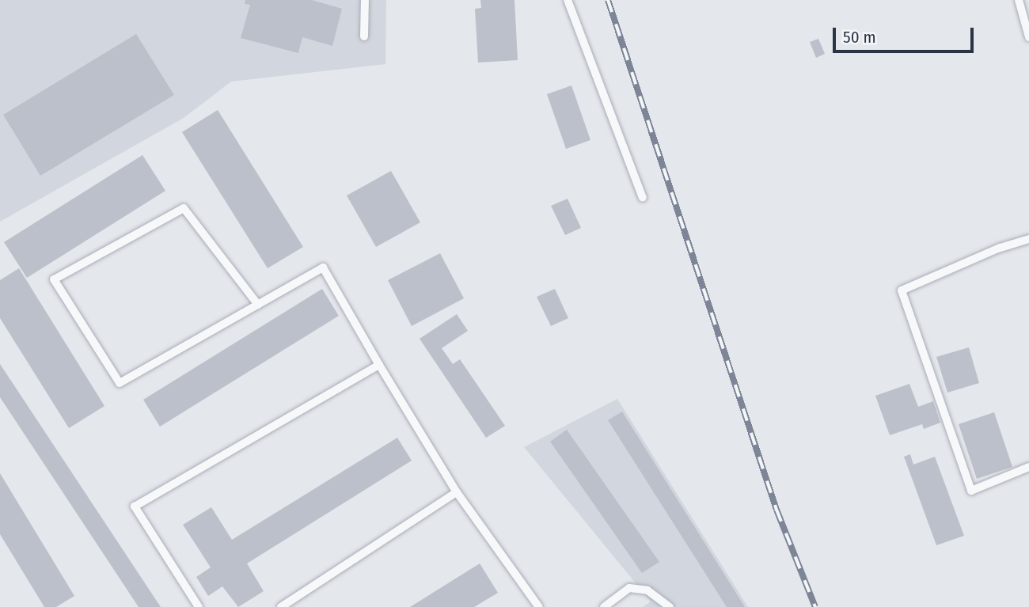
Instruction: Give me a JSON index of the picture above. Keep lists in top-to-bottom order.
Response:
{
  "scale_bar": "50 m"
}
